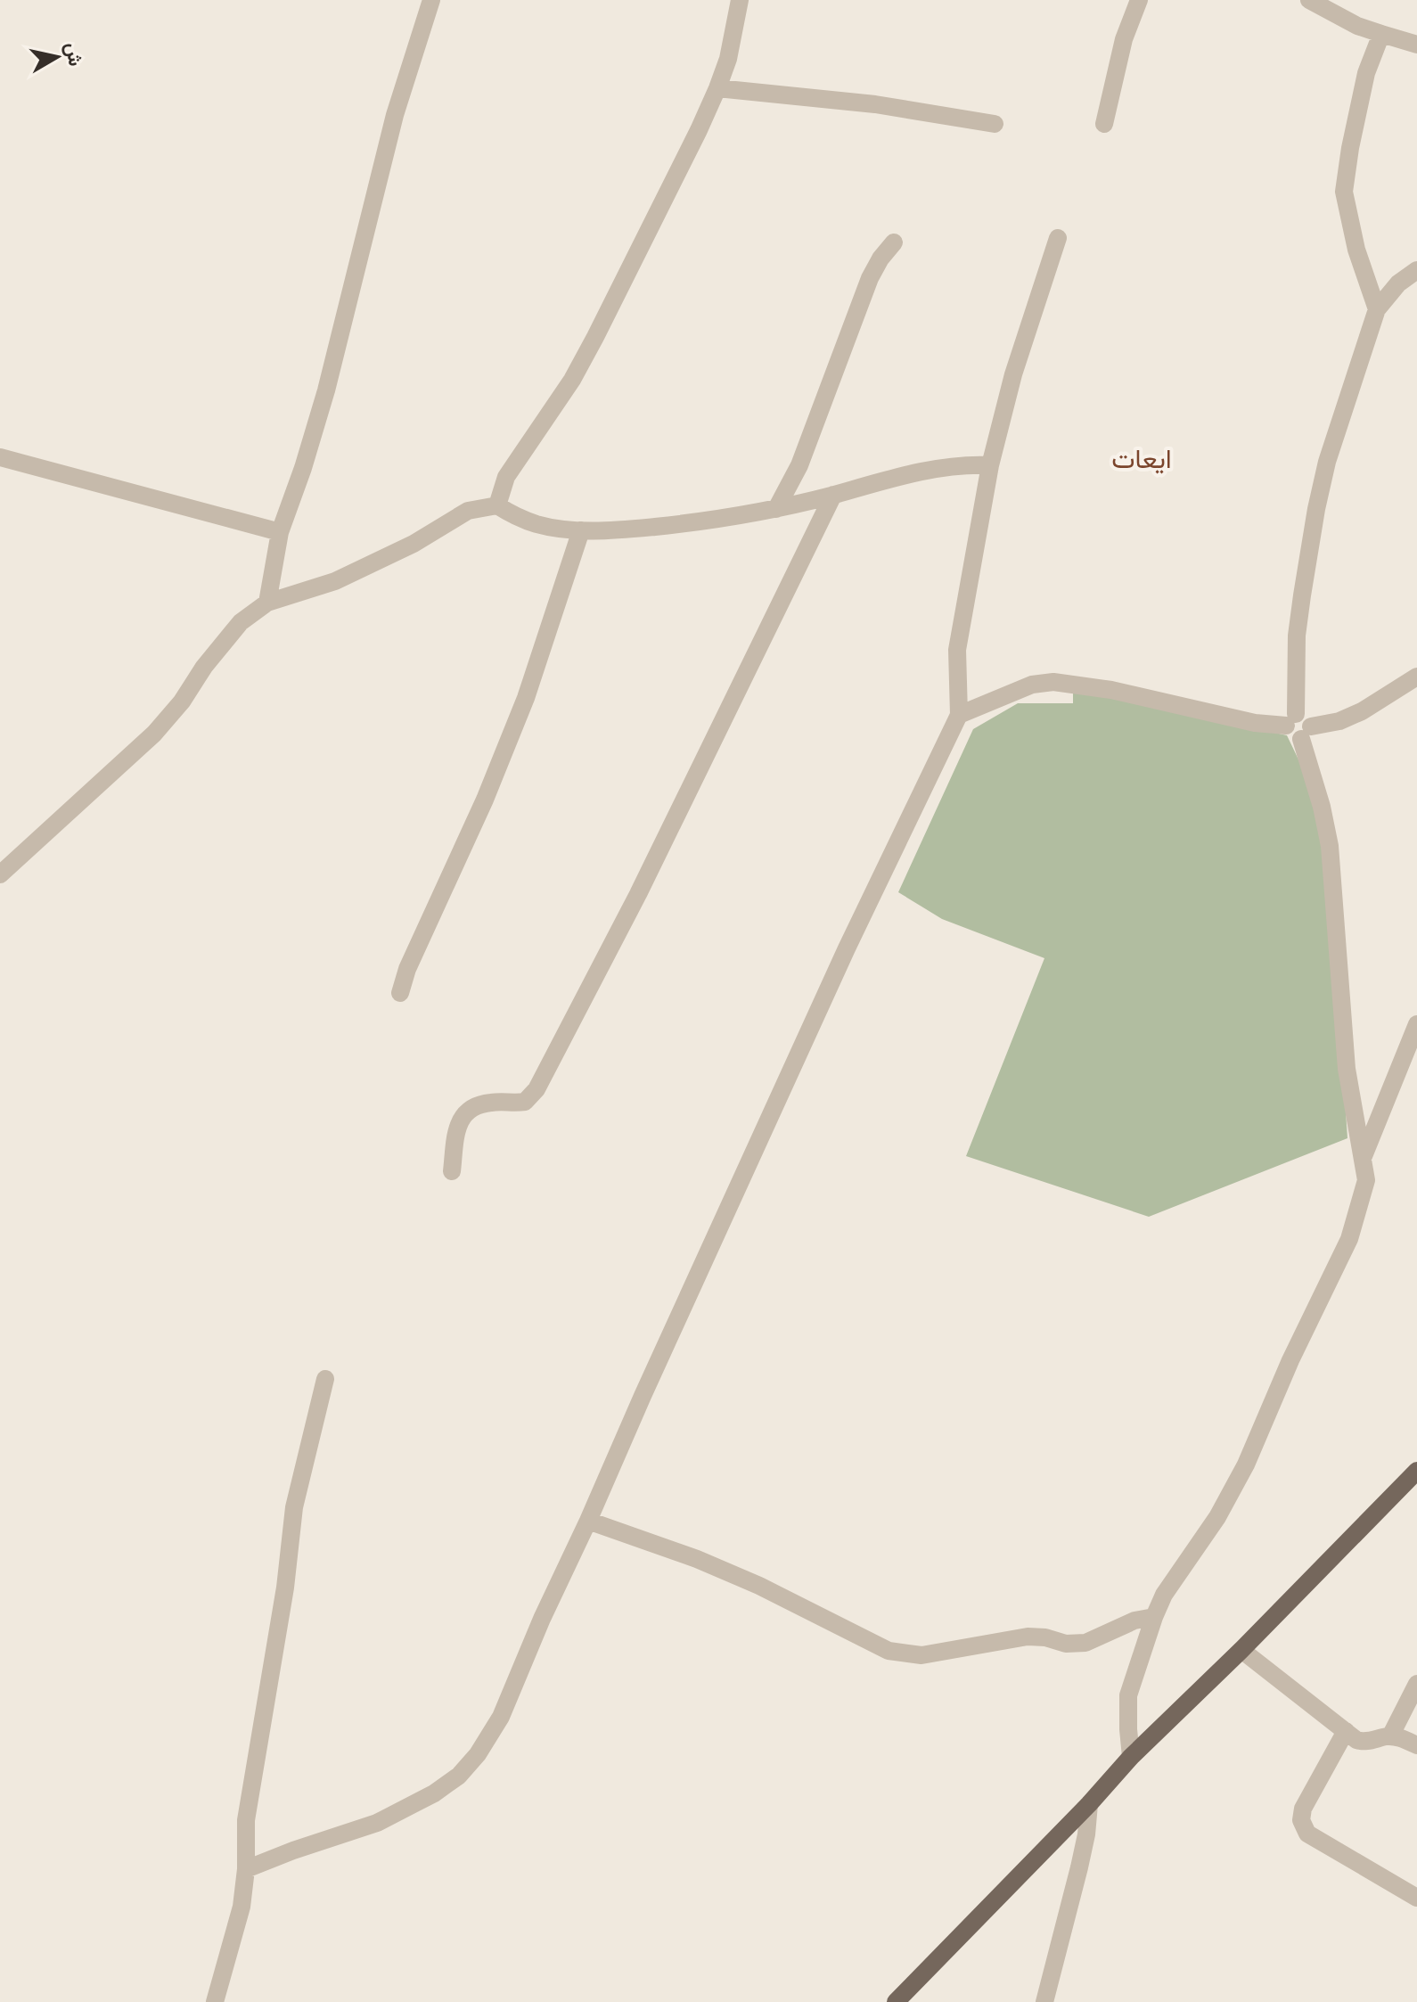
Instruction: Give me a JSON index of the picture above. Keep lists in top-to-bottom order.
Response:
{
  "districts": ["ايعات"],
  "north": "right"
}
